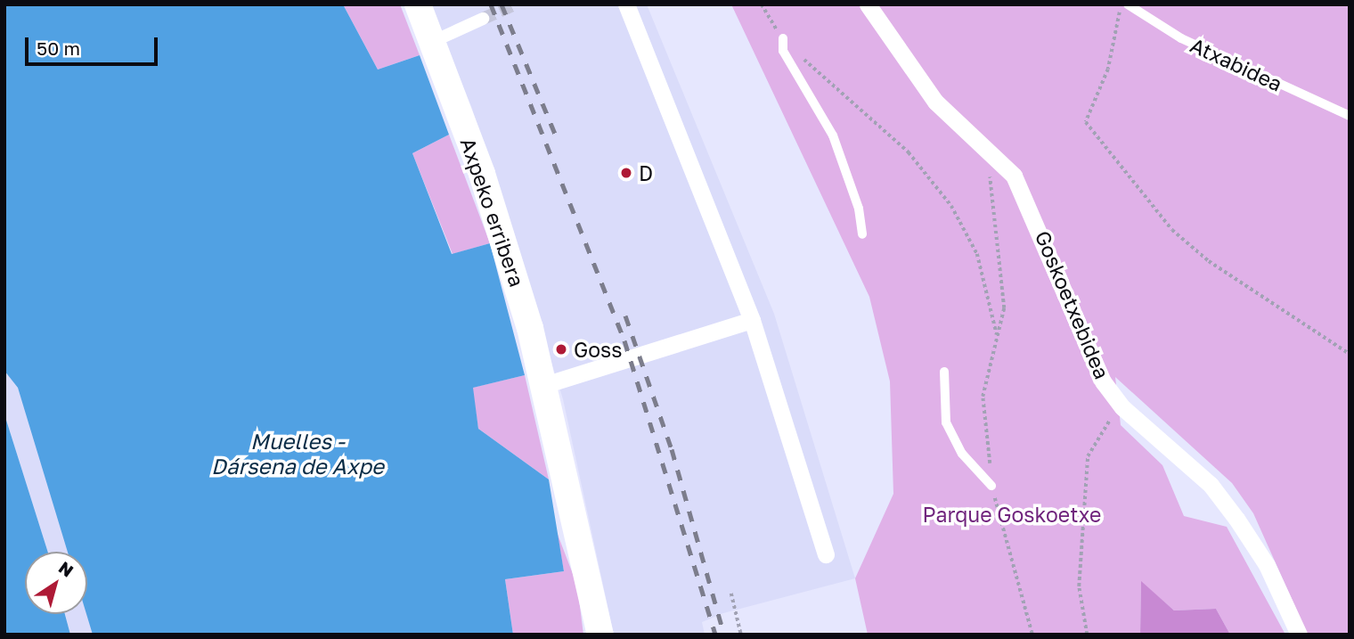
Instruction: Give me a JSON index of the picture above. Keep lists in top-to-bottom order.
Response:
{
  "streets": {
    "main road": ["Axpeko erribera"],
    "street": ["Goskoetxebidea"],
    "lane": ["Atxabidea"]
  },
  "water": ["Muelles - Dársena de Axpe"],
  "parks": ["Parque Goskoetxe"],
  "places": ["D", "Goss"],
  "scale_bar": "50 m",
  "north": "top right"
}
